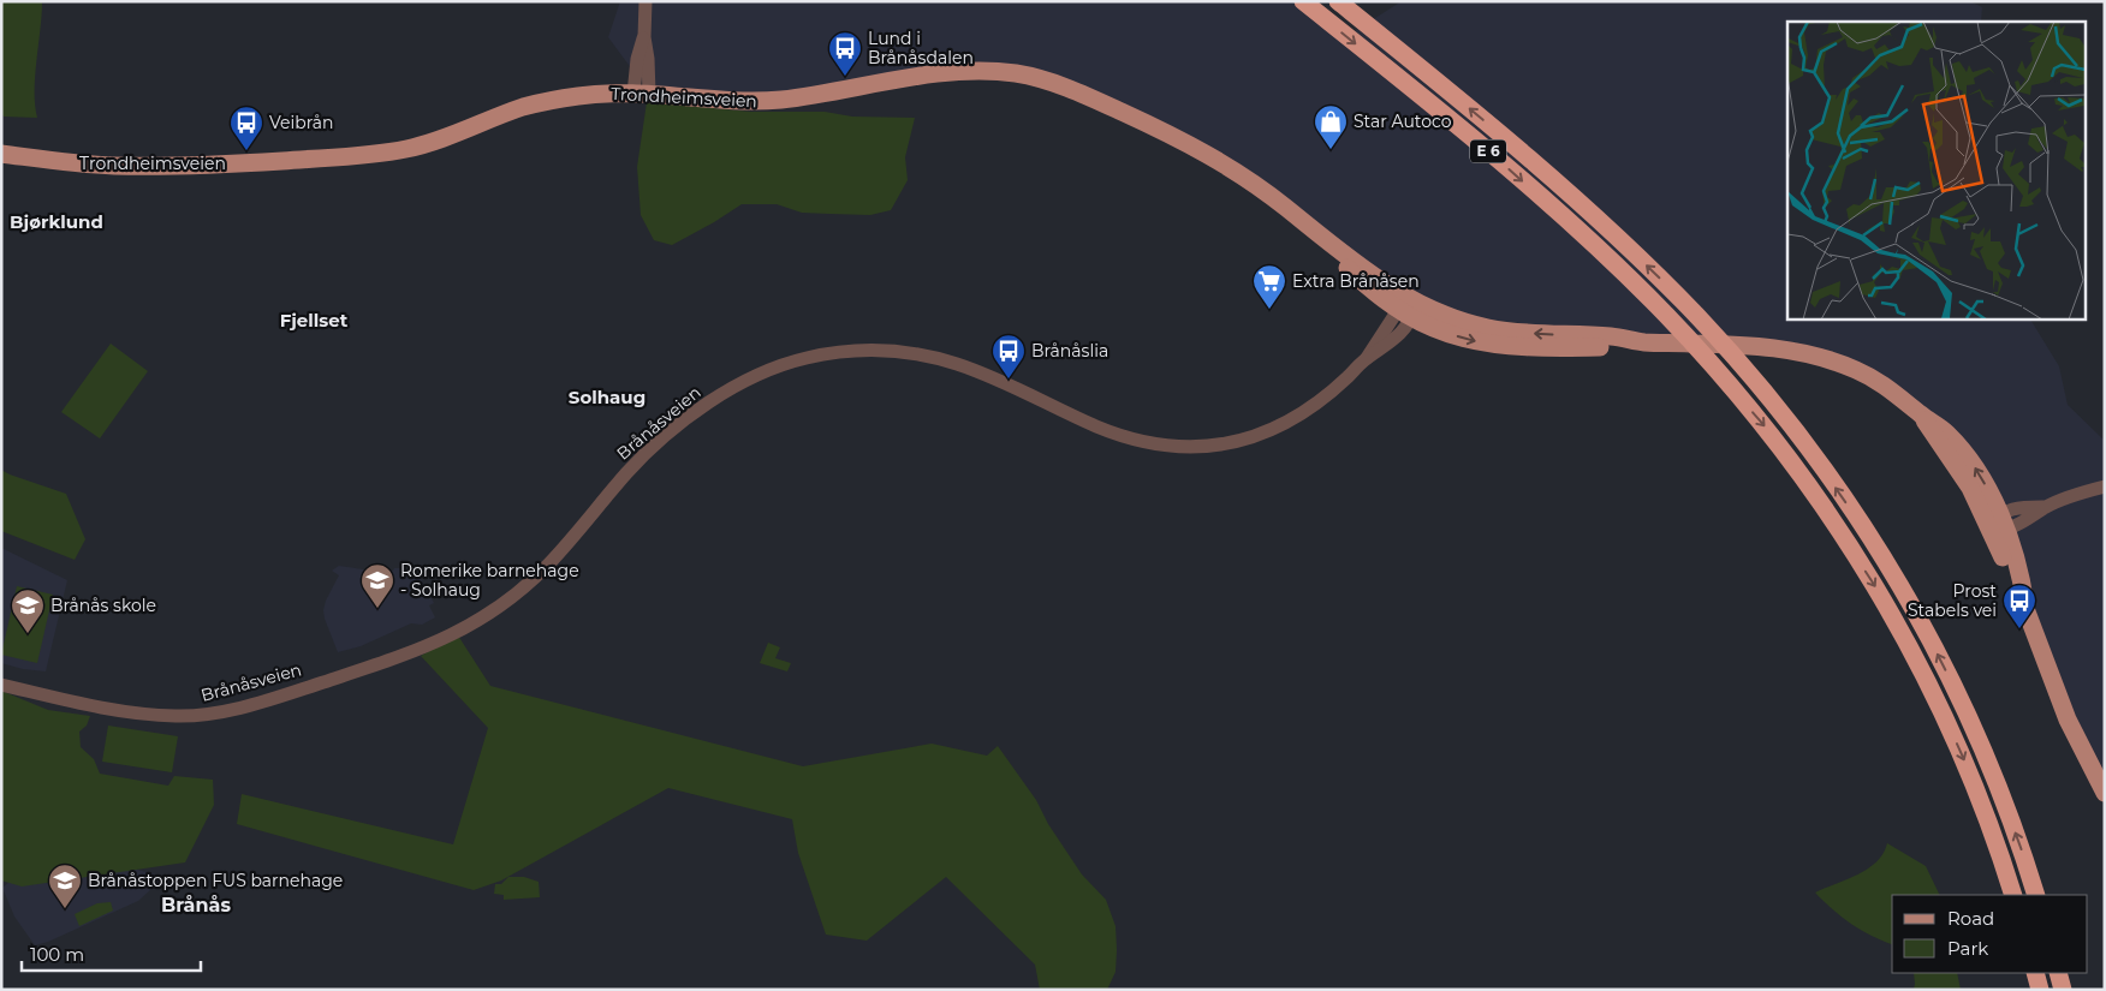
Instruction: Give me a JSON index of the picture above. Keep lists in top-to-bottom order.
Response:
{
  "streets": {
    "highway": ["E 6"],
    "main road": ["Trondheimsveien"],
    "street": ["Brånåsveien"]
  },
  "crossings": [
    ["Trondheimsveien", "Brånåsveien"]
  ],
  "districts": [
    "Bjørklund",
    "Fjellset",
    "Solhaug",
    "Brånås"
  ],
  "places": {
    "bus stop": [
      "Lund i Brånåsdalen",
      "Veibrån",
      "Brånåslia",
      "Prost Stabels vei"
    ],
    "shop": ["Star Autoco"],
    "supermarket": ["Extra Brånåsen"],
    "school or university": ["Romerike barnehage - Solhaug", "Brånås skole", "Brånåstoppen FUS barnehage"]
  },
  "legend": ["Road", "Park"],
  "scale_bar": "100 m"
}
